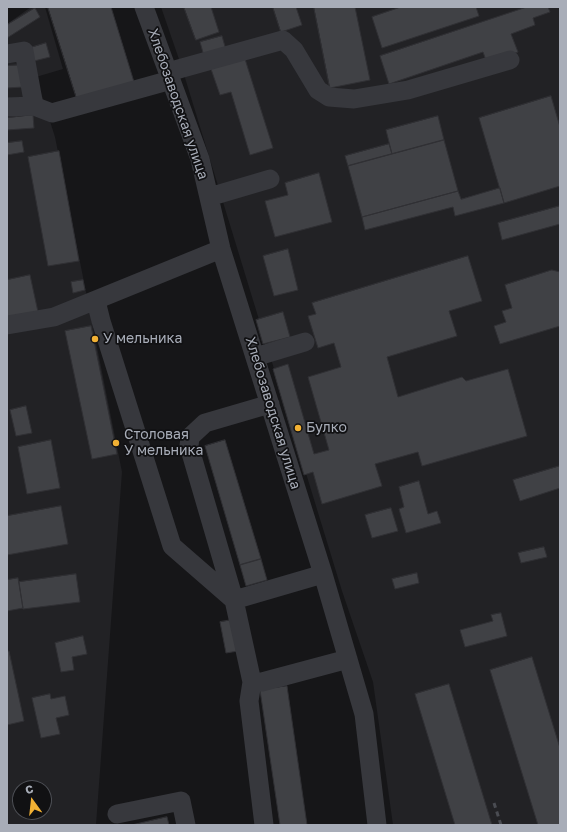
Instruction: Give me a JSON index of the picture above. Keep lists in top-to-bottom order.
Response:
{
  "streets": {
    "street": ["Хлебозаводская улица"]
  },
  "places": ["У мельника", "Булко", "Столовая У мельника"],
  "north": "top"
}
